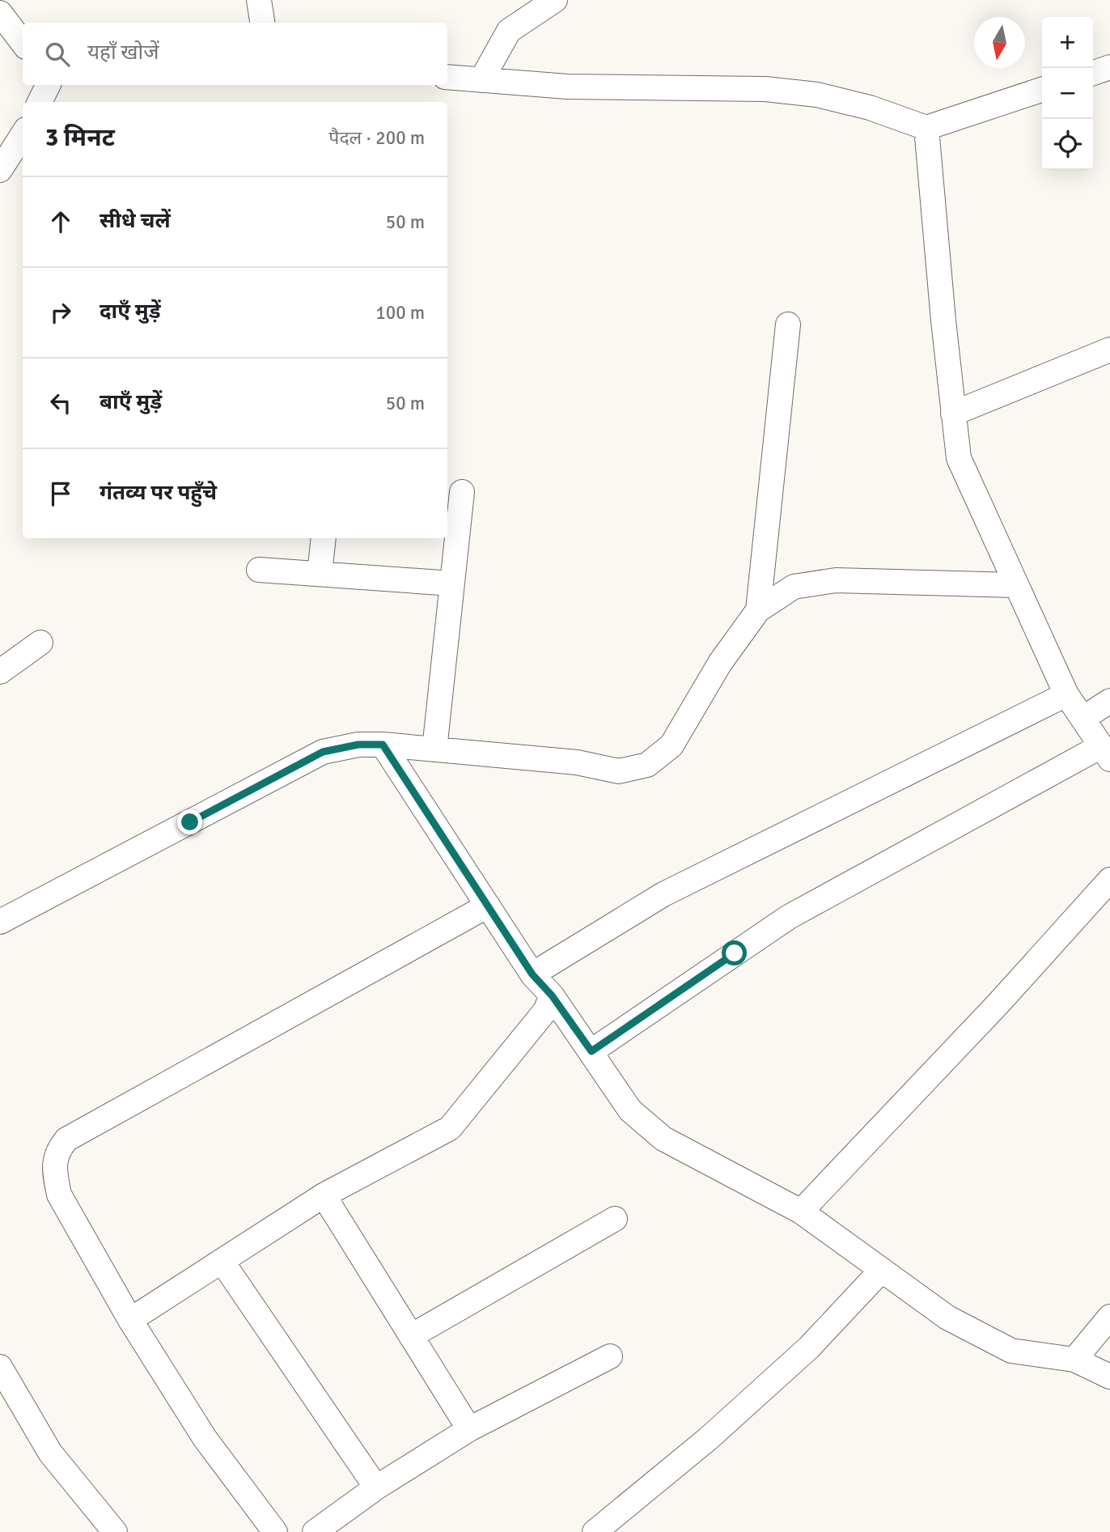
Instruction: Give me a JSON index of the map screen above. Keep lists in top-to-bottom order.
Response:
{
  "north": "bottom",
  "page": {
    "map_buttons": ["+", "−"],
    "search": "यहाँ खोजें",
    "heading": ["3 मिनट", "पैदल · 200 m"],
    "list": [
      ["सीधे चलें", "50 m"],
      ["दाएँ मुड़ें", "100 m"],
      ["बाएँ मुड़ें", "50 m"],
      "गंतव्य पर पहुँचे"
    ]
  }
}
